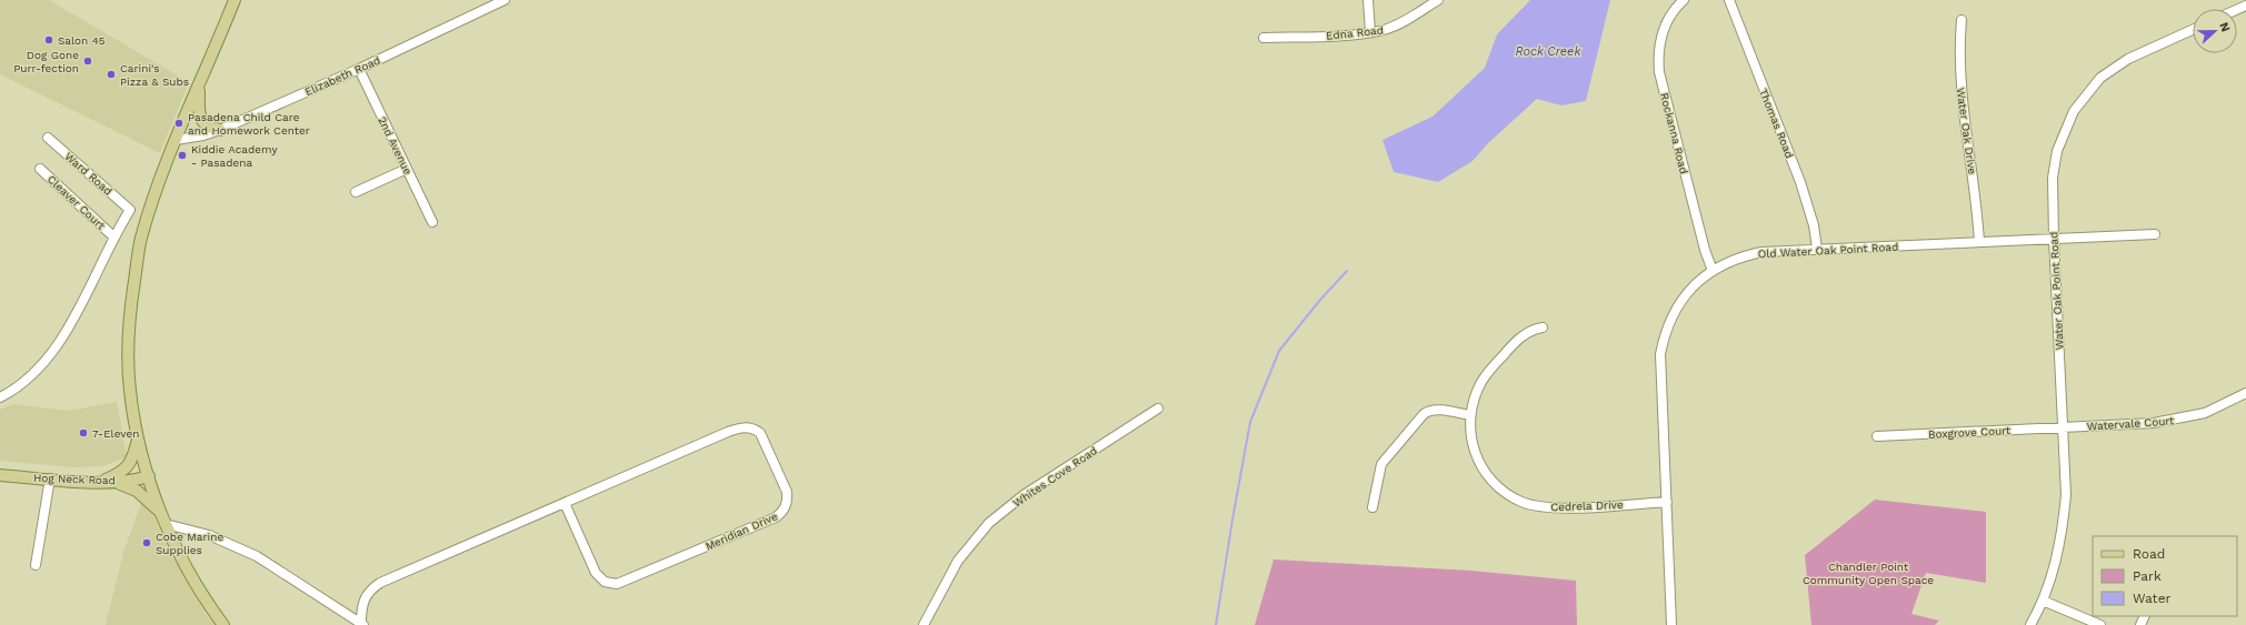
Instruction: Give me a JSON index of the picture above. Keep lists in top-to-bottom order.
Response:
{
  "streets": {
    "main road": ["Hog Neck Road"],
    "street": [
      "Edna Road",
      "Elizabeth Road",
      "Thomas Road",
      "Water Oak Drive",
      "Rockanna Road",
      "2nd Avenue",
      "Ward Road",
      "Cleaver Court",
      "Old Water Oak Point Road",
      "Water Oak Point Road",
      "Watervale Court",
      "Boxgrove Court",
      "Whites Cove Road",
      "Cedrela Drive",
      "Meridian Drive"
    ]
  },
  "crossings": [
    ["Elizabeth Road", "2nd Avenue"],
    ["Thomas Road", "Old Water Oak Point Road"],
    ["Water Oak Drive", "Old Water Oak Point Road"],
    ["Rockanna Road", "Old Water Oak Point Road"],
    ["Ward Road", "Cleaver Court"],
    ["Old Water Oak Point Road", "Water Oak Point Road"],
    ["Old Water Oak Point Road", "Cedrela Drive"],
    ["Water Oak Point Road", "Watervale Court"],
    ["Water Oak Point Road", "Boxgrove Court"],
    ["Watervale Court", "Boxgrove Court"]
  ],
  "water": ["Rock Creek"],
  "parks": ["Chandler Point Community Open Space"],
  "places": [
    "Salon 45",
    "Dog Gone Purr-fection",
    "Carini's Pizza & Subs",
    "Pasadena Child Care and Homework Center",
    "Kiddie Academy - Pasadena",
    "7-Eleven",
    "Cobe Marine Supplies"
  ],
  "legend": ["Road", "Park", "Water"],
  "north": "right"
}
